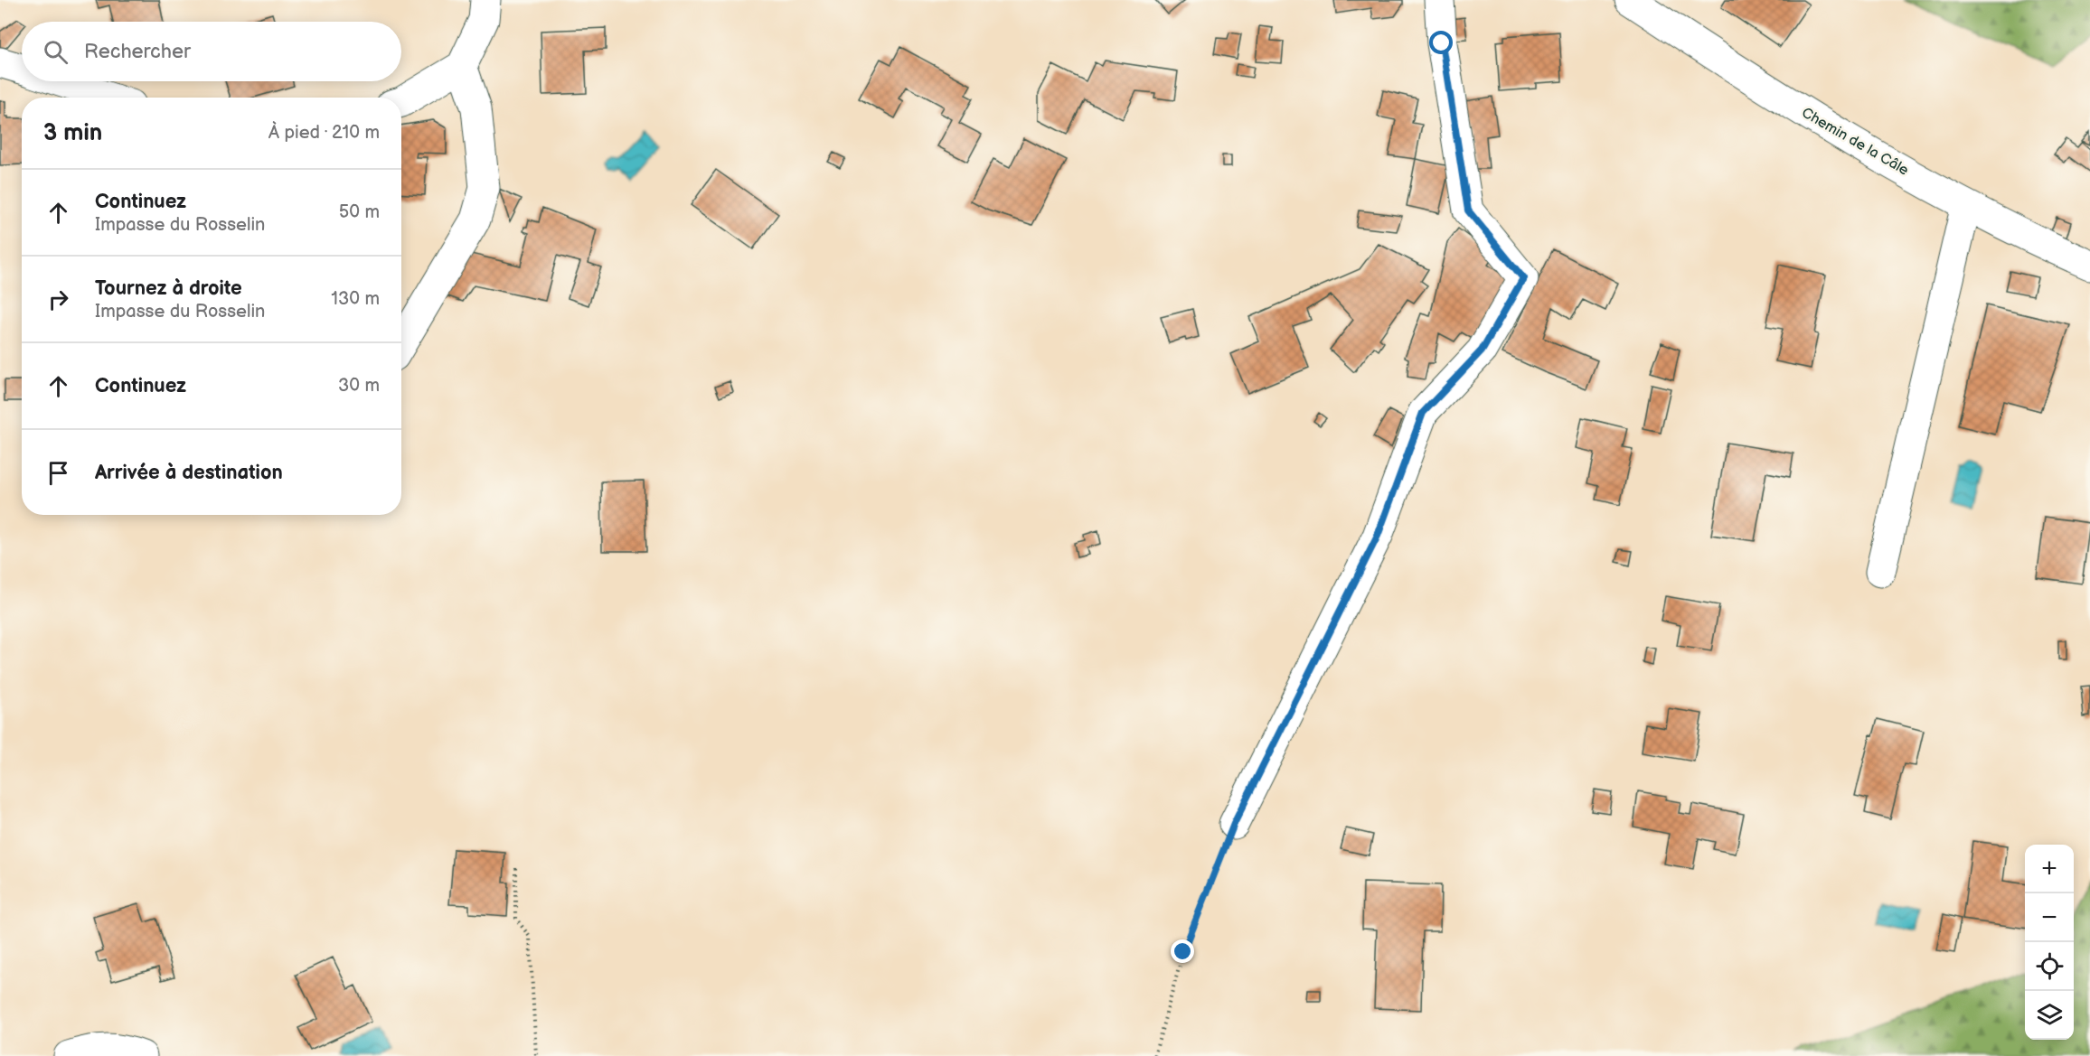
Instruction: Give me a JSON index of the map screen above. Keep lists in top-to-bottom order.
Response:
{
  "streets": {
    "street": ["Chemin de la Câle"]
  },
  "page": {
    "search": "Rechercher",
    "heading": ["3 min", "À pied · 210 m"],
    "list": [
      ["Continuez", "Impasse du Rosselin", "50 m"],
      ["Tournez à droite", "Impasse du Rosselin", "130 m"],
      ["Continuez", "30 m"],
      "Arrivée à destination"
    ],
    "map_buttons": ["+", "−"]
  }
}
